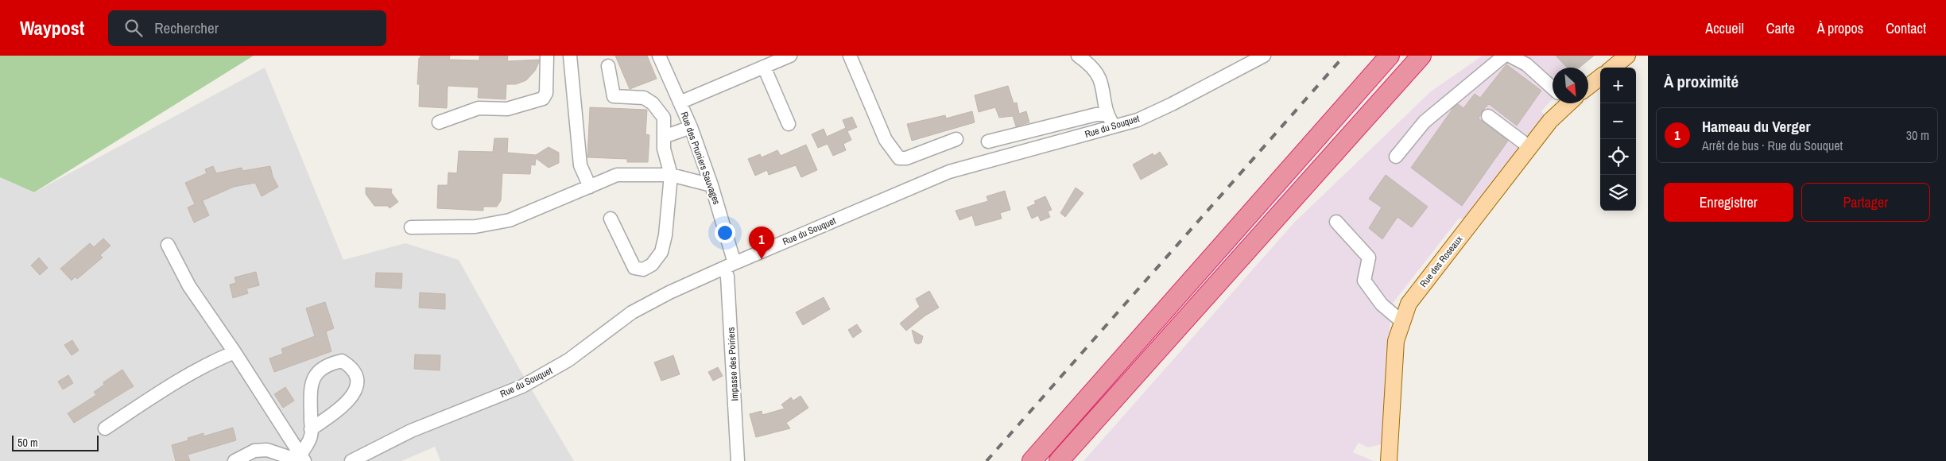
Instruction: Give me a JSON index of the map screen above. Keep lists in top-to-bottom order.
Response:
{
  "streets": {
    "main road": ["Rue des Roseaux"],
    "street": ["Rue du Souquet", "Rue des Pruniers Sauvages", "Impasse des Poiriers"]
  },
  "crossings": [
    ["Rue du Souquet", "Rue des Pruniers Sauvages"],
    ["Rue du Souquet", "Impasse des Poiriers"],
    ["Rue des Pruniers Sauvages", "Impasse des Poiriers"]
  ],
  "scale_bar": "50 m",
  "north": "bottom right",
  "page": {
    "header": "Waypost",
    "search": "Rechercher",
    "nav": [
      "Accueil",
      "Carte",
      "À propos",
      "Contact"
    ],
    "heading": "À proximité",
    "map_buttons": ["+", "−"],
    "list": [
      {
        "mark": "1",
        "name": "Hameau du Verger",
        "note": "Arrêt de bus · Rue du Souquet",
        "value": "30 m"
      }
    ],
    "buttons": ["Enregistrer", "Partager"],
    "pins": "1",
    "scale": "50 m"
  }
}
